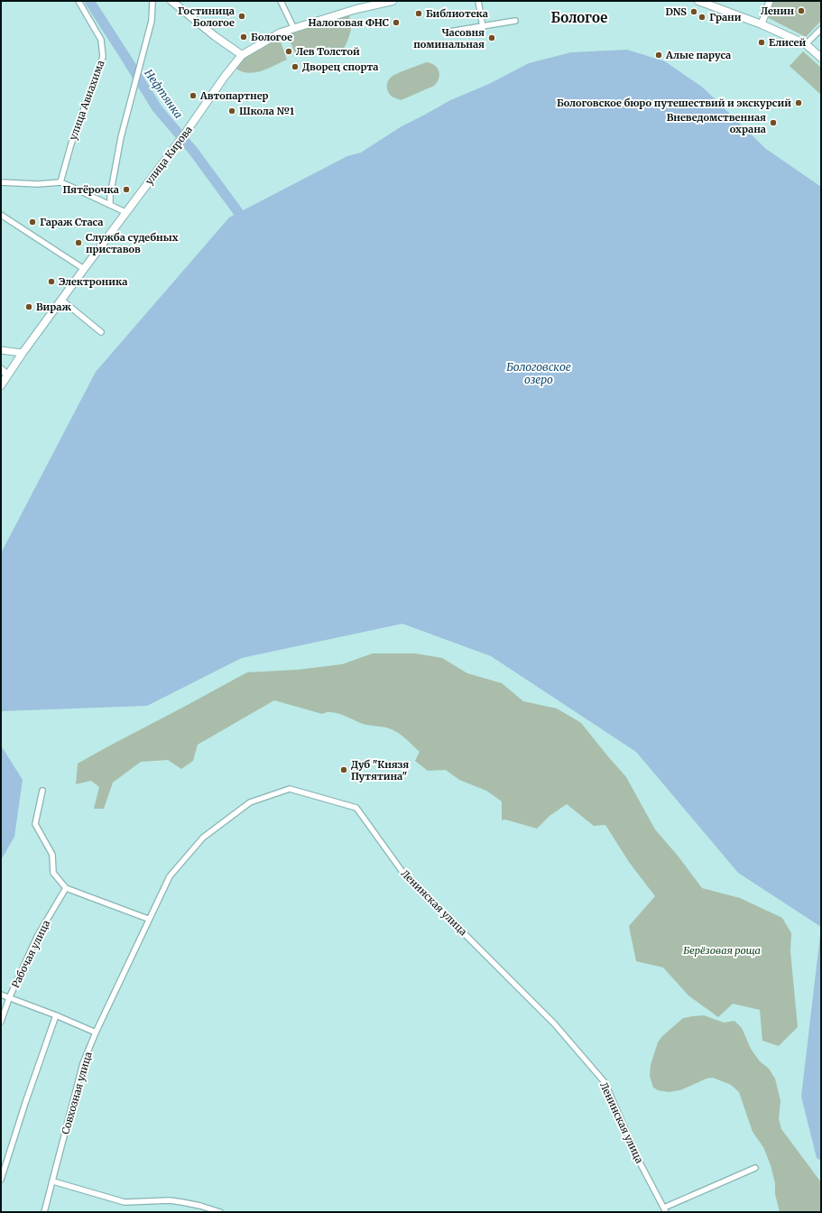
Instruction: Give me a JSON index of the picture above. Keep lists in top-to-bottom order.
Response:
{
  "streets": {
    "main road": ["улица Кирова"],
    "street": [
      "улица Авиахима",
      "Ленинская улица",
      "Рабочая улица",
      "Совхозная улица"
    ]
  },
  "crossings": [
    ["Ленинская улица", "Совхозная улица"]
  ],
  "districts": ["Бологое"],
  "water": ["Нефтянка", "Бологовское озеро"],
  "parks": ["Берёзовая роща"],
  "places": [
    "Ленин",
    "DNS",
    "Библиотека",
    "Гостиница Бологое",
    "Грани",
    "Налоговая ФНС",
    "Бологое",
    "Часовня поминальная",
    "Елисей",
    "Лев Толстой",
    "Алые паруса",
    "Дворец спорта",
    "Автопартнер",
    "Бологовское бюро путешествий и экскурсий",
    "Школа №1",
    "Вневедомственная охрана",
    "Пятёрочка",
    "Гараж Стаса",
    "Служба судебных приставов",
    "Электроника",
    "Вираж",
    "Дуб \"Князя Путятина\""
  ]
}
